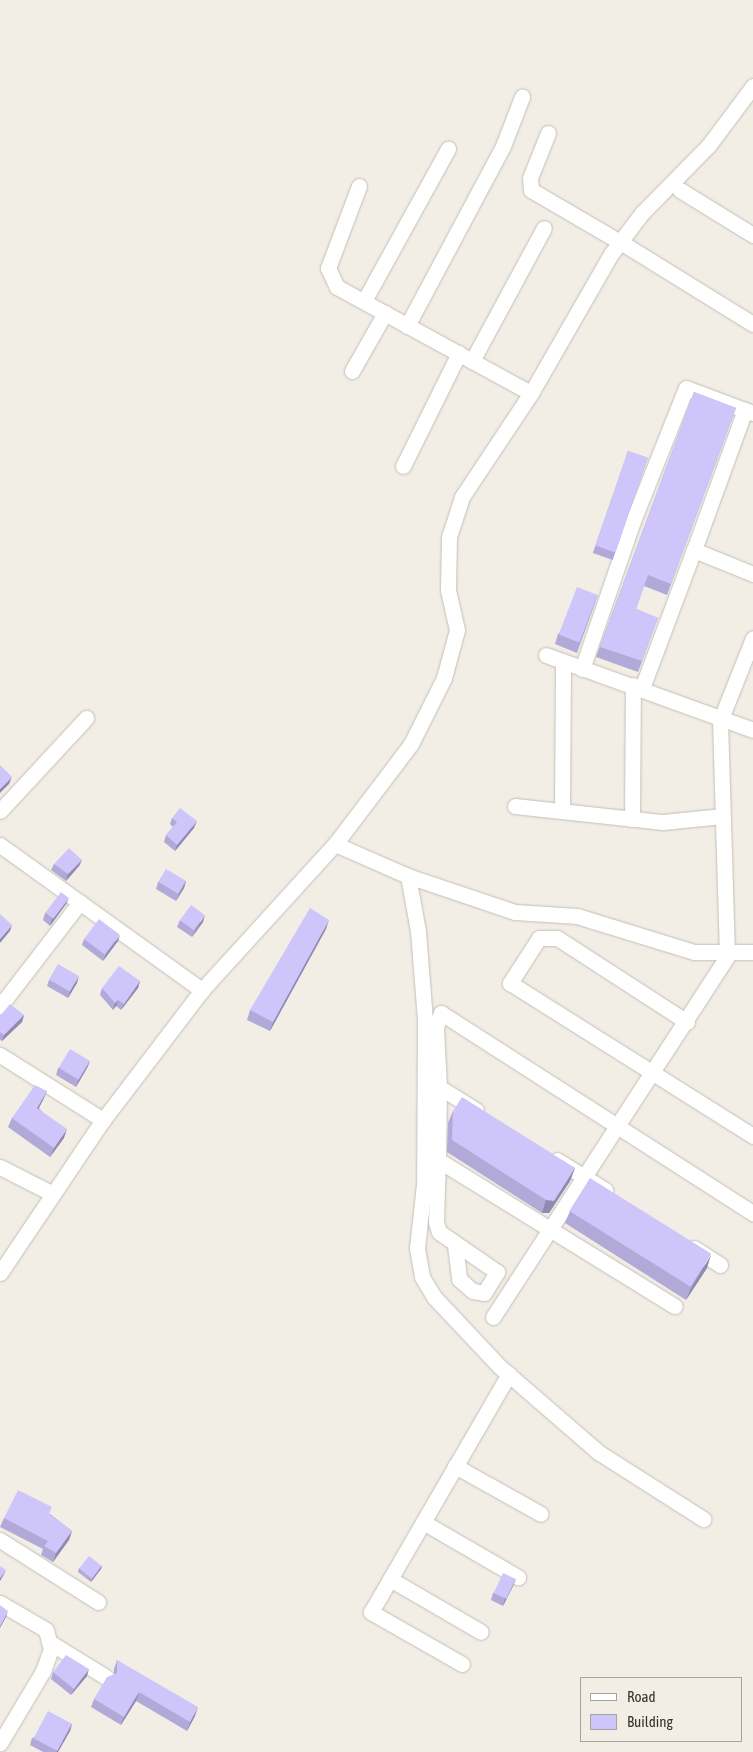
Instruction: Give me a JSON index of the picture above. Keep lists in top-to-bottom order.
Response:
{
  "legend": ["Road", "Building"]
}
